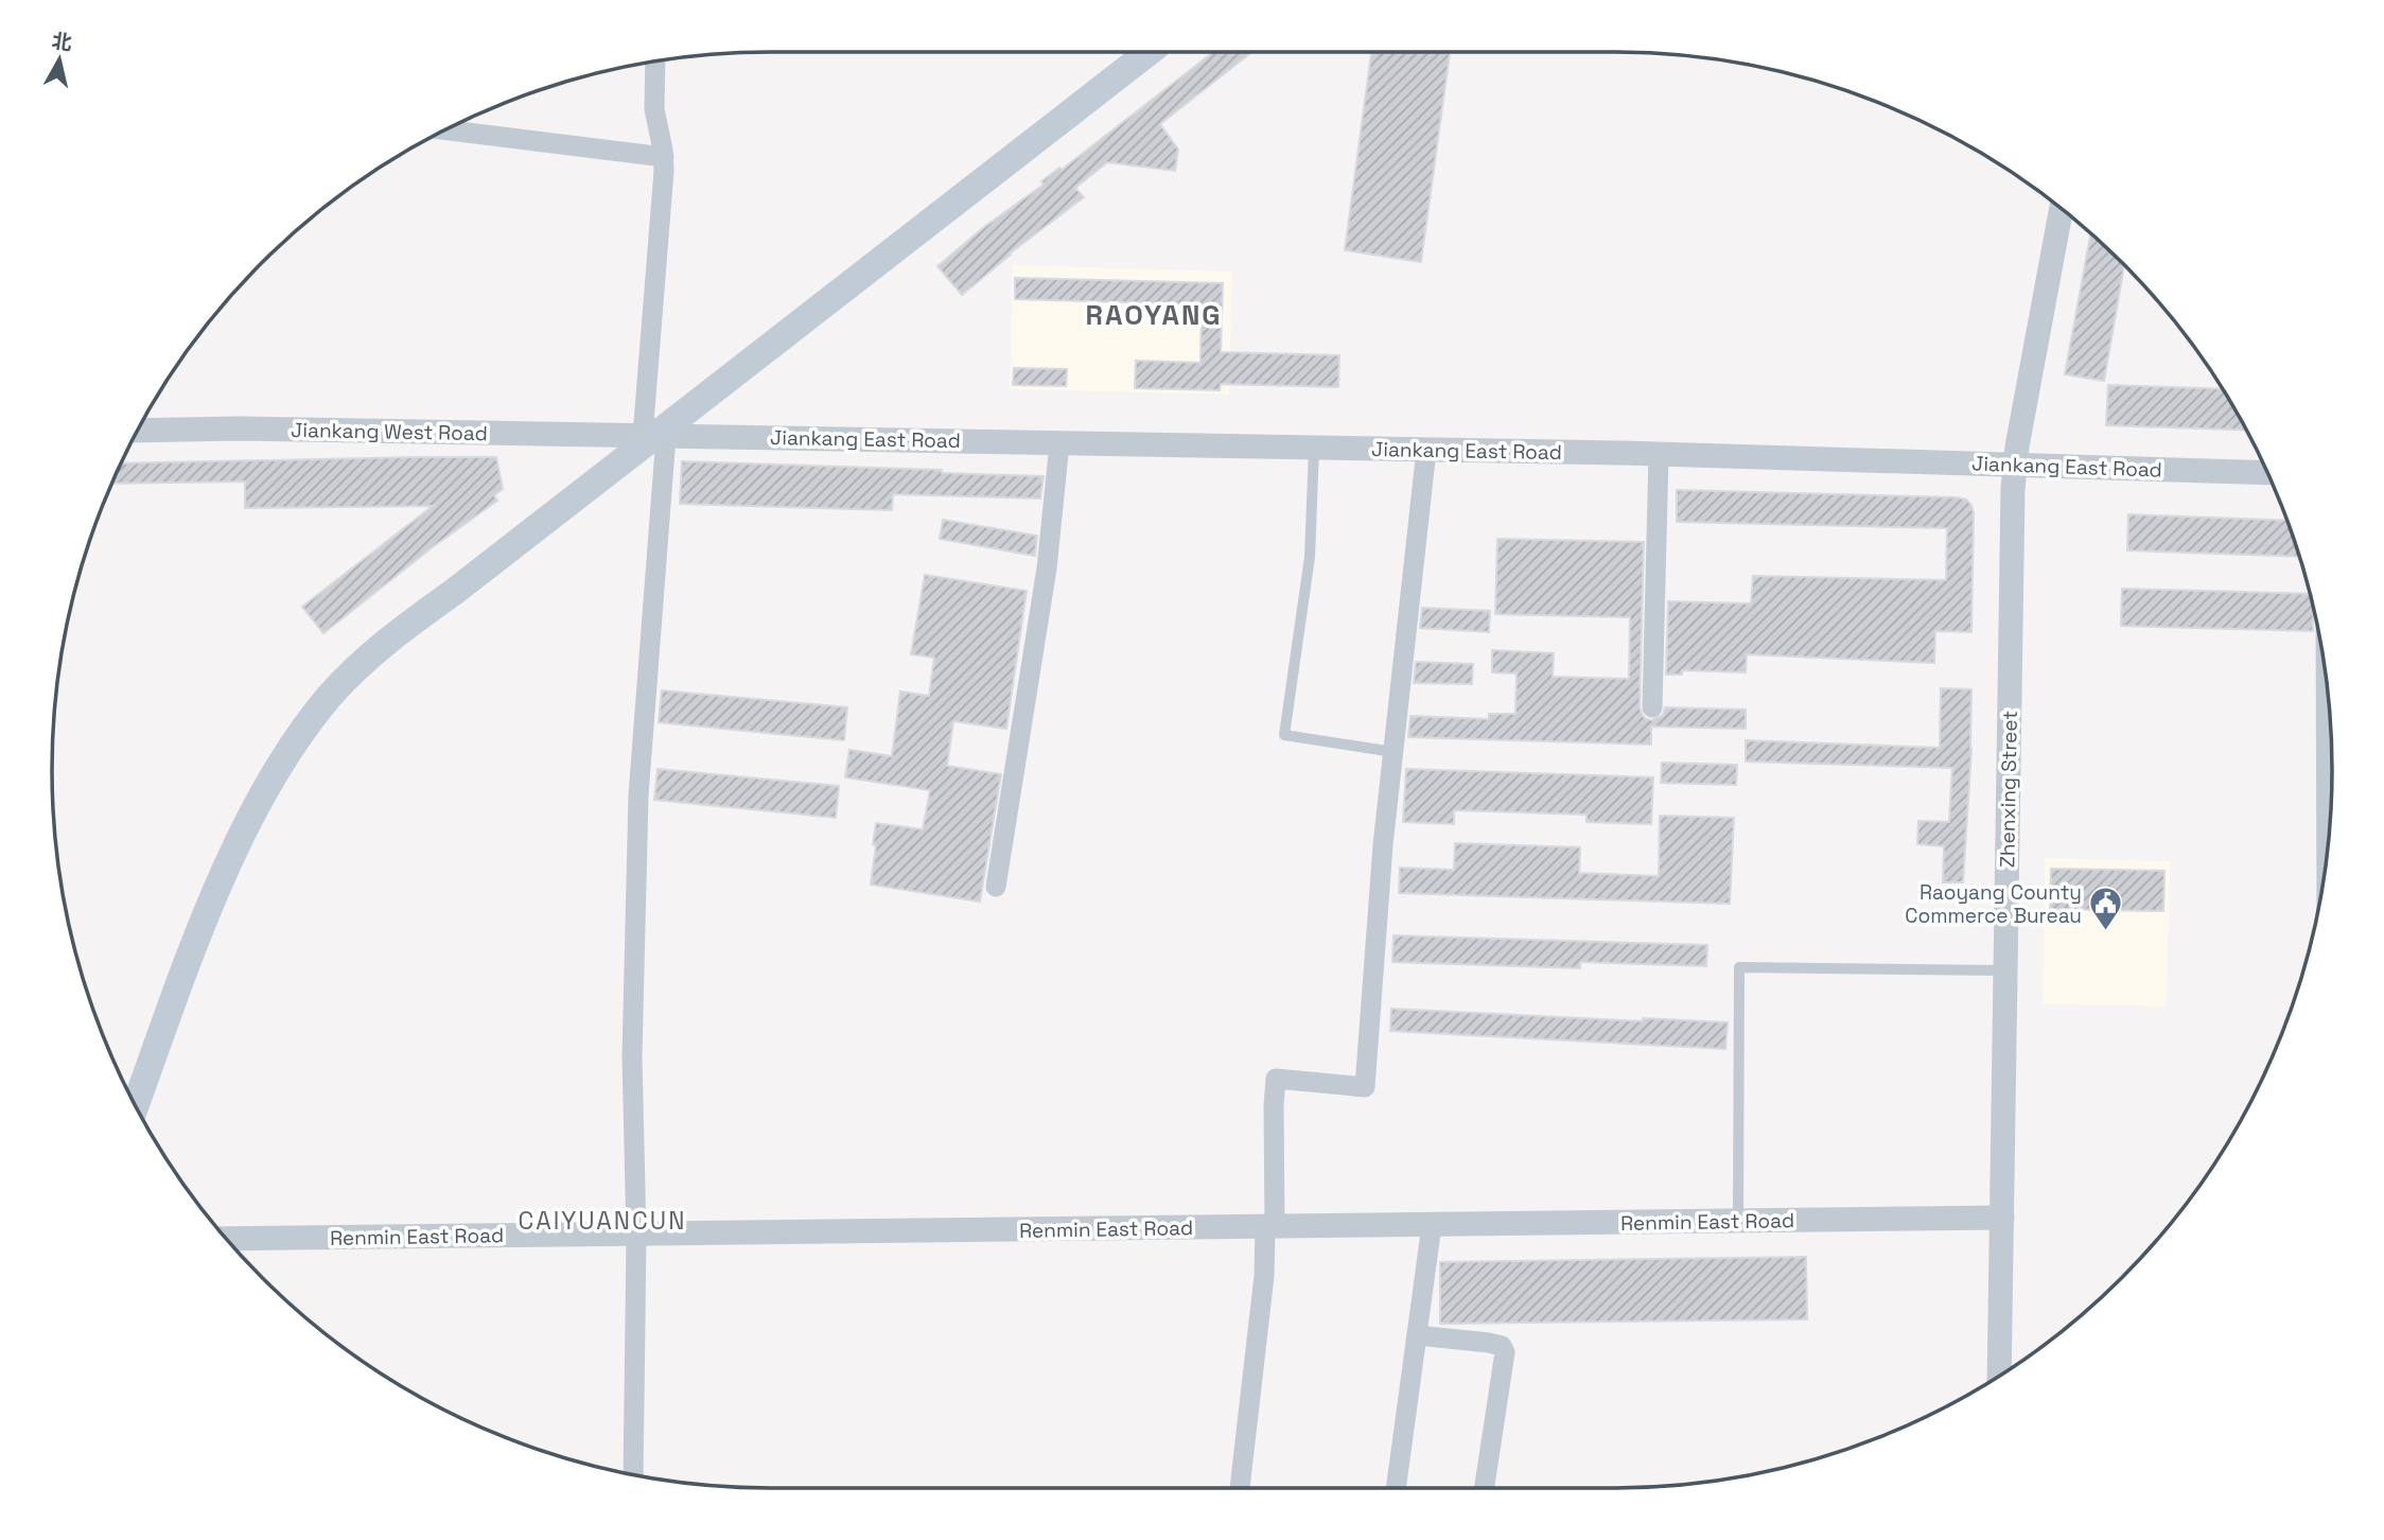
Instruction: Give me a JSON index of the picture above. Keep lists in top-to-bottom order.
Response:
{
  "streets": {
    "street": [
      "Jiankang West Road",
      "Jiankang East Road",
      "Zhenxing Street",
      "Renmin East Road"
    ]
  },
  "crossings": [
    ["Jiankang West Road", "Jiankang East Road"],
    ["Jiankang East Road", "Zhenxing Street"],
    ["Zhenxing Street", "Renmin East Road"]
  ],
  "districts": ["RAOYANG", "CAIYUANCUN"],
  "places": {
    "public building": ["Raoyang County Commerce Bureau"]
  },
  "north": "top"
}
